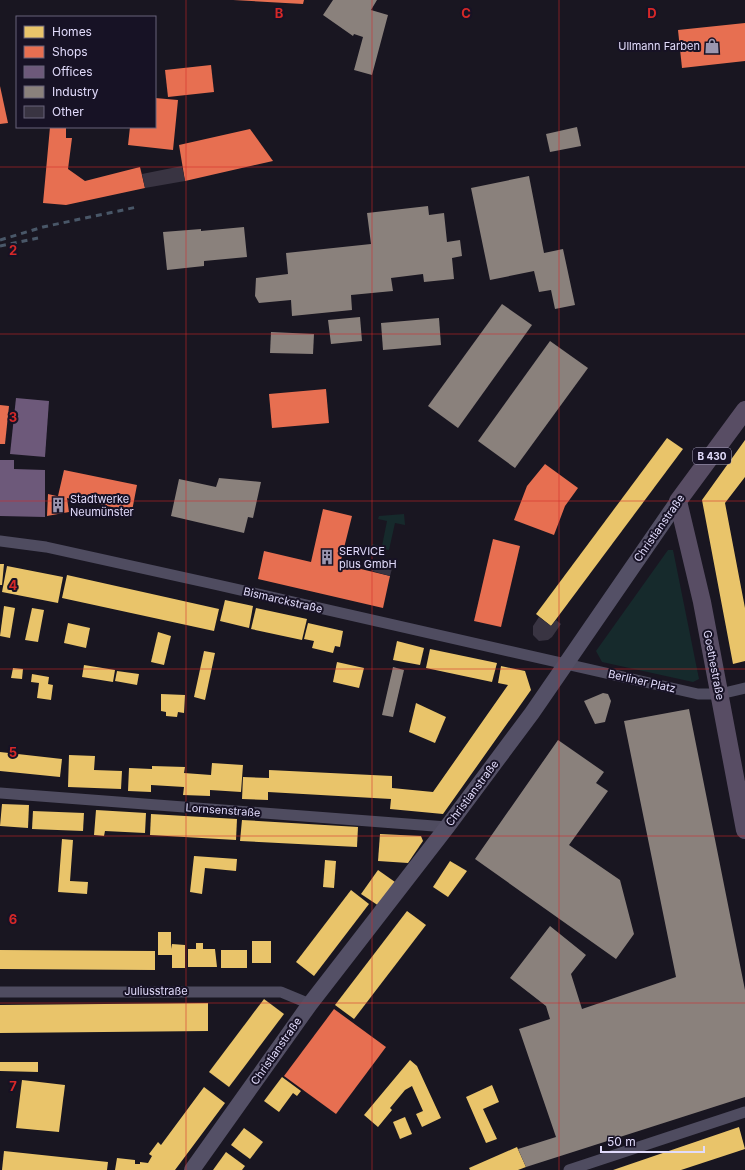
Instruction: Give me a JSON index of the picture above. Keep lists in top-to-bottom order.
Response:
{
  "streets": {
    "main road": ["B 430", "Christianstraße", "Goethestraße"],
    "street": [
      "Bismarckstraße",
      "Berliner Platz",
      "Lornsenstraße",
      "Juliusstraße"
    ]
  },
  "crossings": [
    ["Christianstraße", "Bismarckstraße"],
    ["Christianstraße", "Goethestraße"],
    ["Christianstraße", "Berliner Platz"],
    ["Christianstraße", "Lornsenstraße"],
    ["Christianstraße", "Juliusstraße"],
    ["Bismarckstraße", "Berliner Platz"],
    ["Goethestraße", "Berliner Platz"]
  ],
  "places": {
    "shop": ["Ullmann Farben"],
    "building": ["Stadtwerke Neumünster", "SERVICE plus GmbH"]
  },
  "legend": [
    "Homes",
    "Shops",
    "Offices",
    "Industry",
    "Other"
  ],
  "scale_bar": "50 m",
  "grid": {
    "columns": ["B", "C", "D"],
    "rows": [
      "2",
      "3",
      "4",
      "5",
      "6",
      "7"
    ]
  }
}
